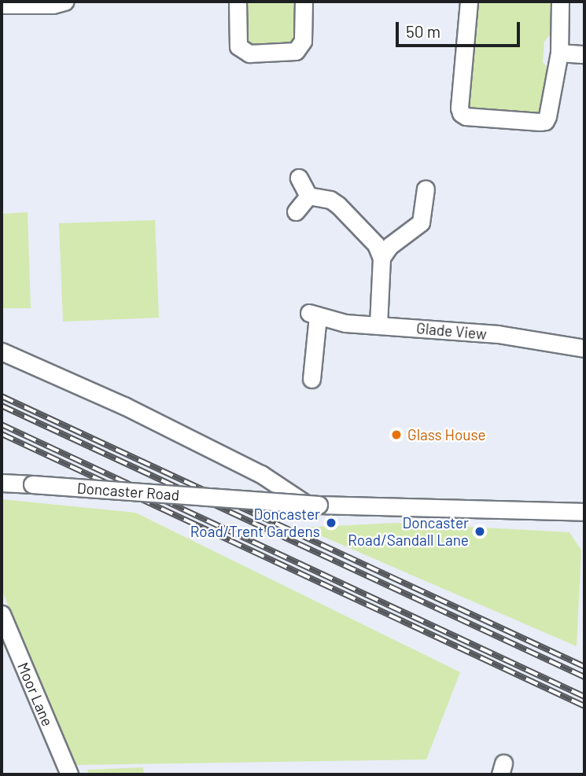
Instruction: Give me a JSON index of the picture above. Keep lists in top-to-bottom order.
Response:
{
  "streets": {
    "street": ["Glade View", "Doncaster Road", "Moor Lane"]
  },
  "places": ["Glass House", "Doncaster Road/Trent Gardens", "Doncaster Road/Sandall Lane"],
  "scale_bar": "50 m"
}
